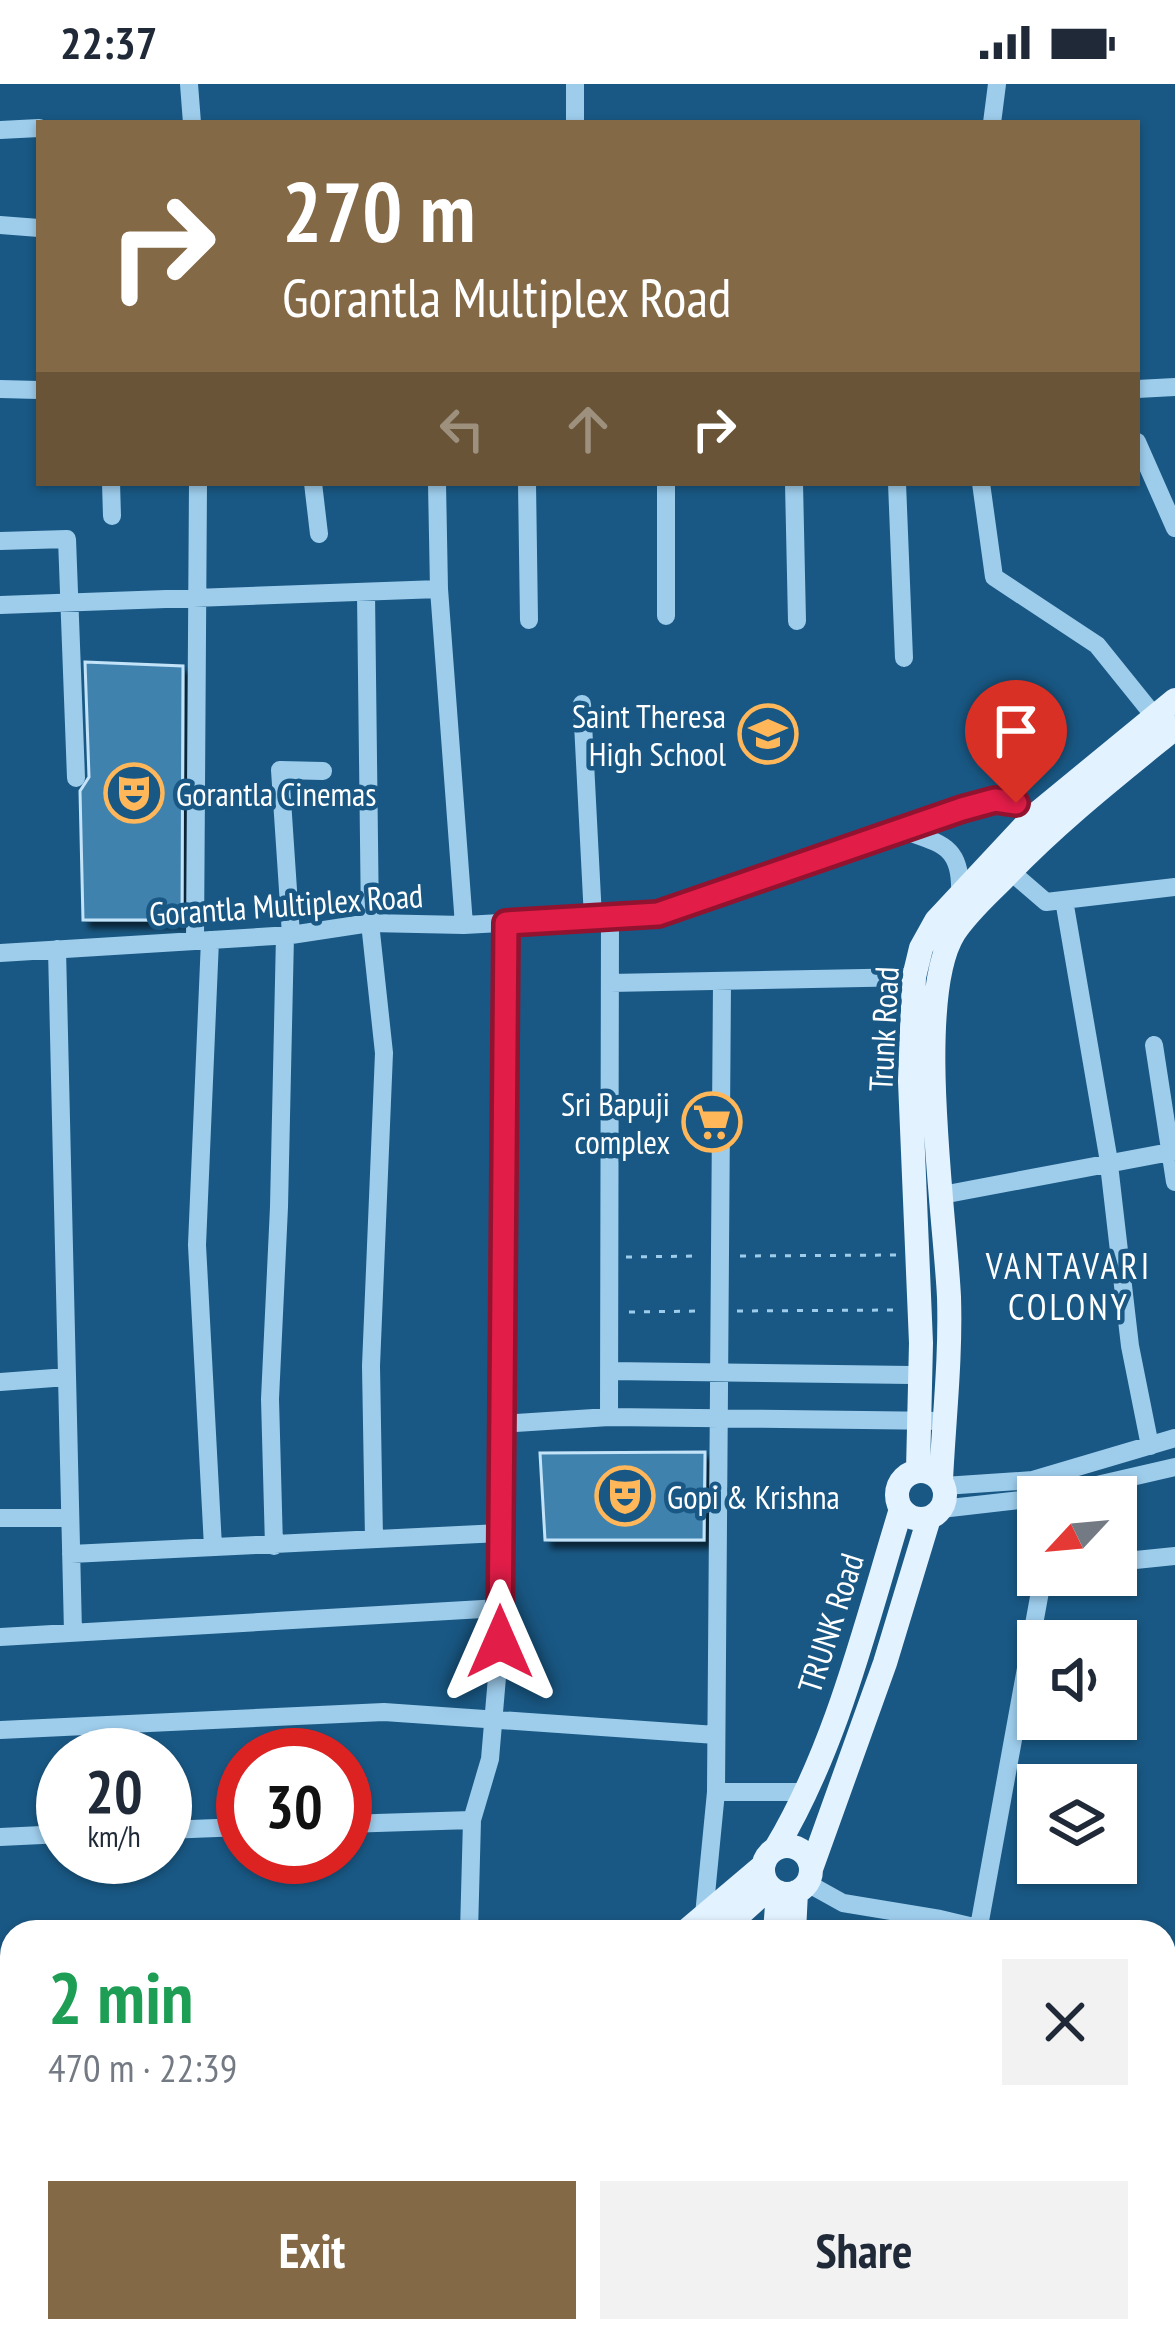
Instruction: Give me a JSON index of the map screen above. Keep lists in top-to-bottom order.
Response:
{
  "streets": {
    "main road": ["Trunk Road", "TRUNK Road"],
    "street": ["Gorantla Multiplex Road"]
  },
  "crossings": [
    ["Gorantla Multiplex Road", "Trunk Road"],
    ["Trunk Road", "TRUNK Road"]
  ],
  "districts": ["VANTAVARI COLONY"],
  "places": {
    "school or university": ["Saint Theresa High School"],
    "theatre": ["Gorantla Cinemas", "Gopi & Krishna"],
    "supermarket": ["Sri Bapuji complex"]
  },
  "north": "bottom left",
  "page": {
    "status": "22:37",
    "turn": ["270 m", "Gorantla Multiplex Road"],
    "speed": "20 km/h",
    "limit": "30",
    "heading": ["2 min", "470 m · 22:39"],
    "buttons": ["Exit", "Share"]
  }
}
